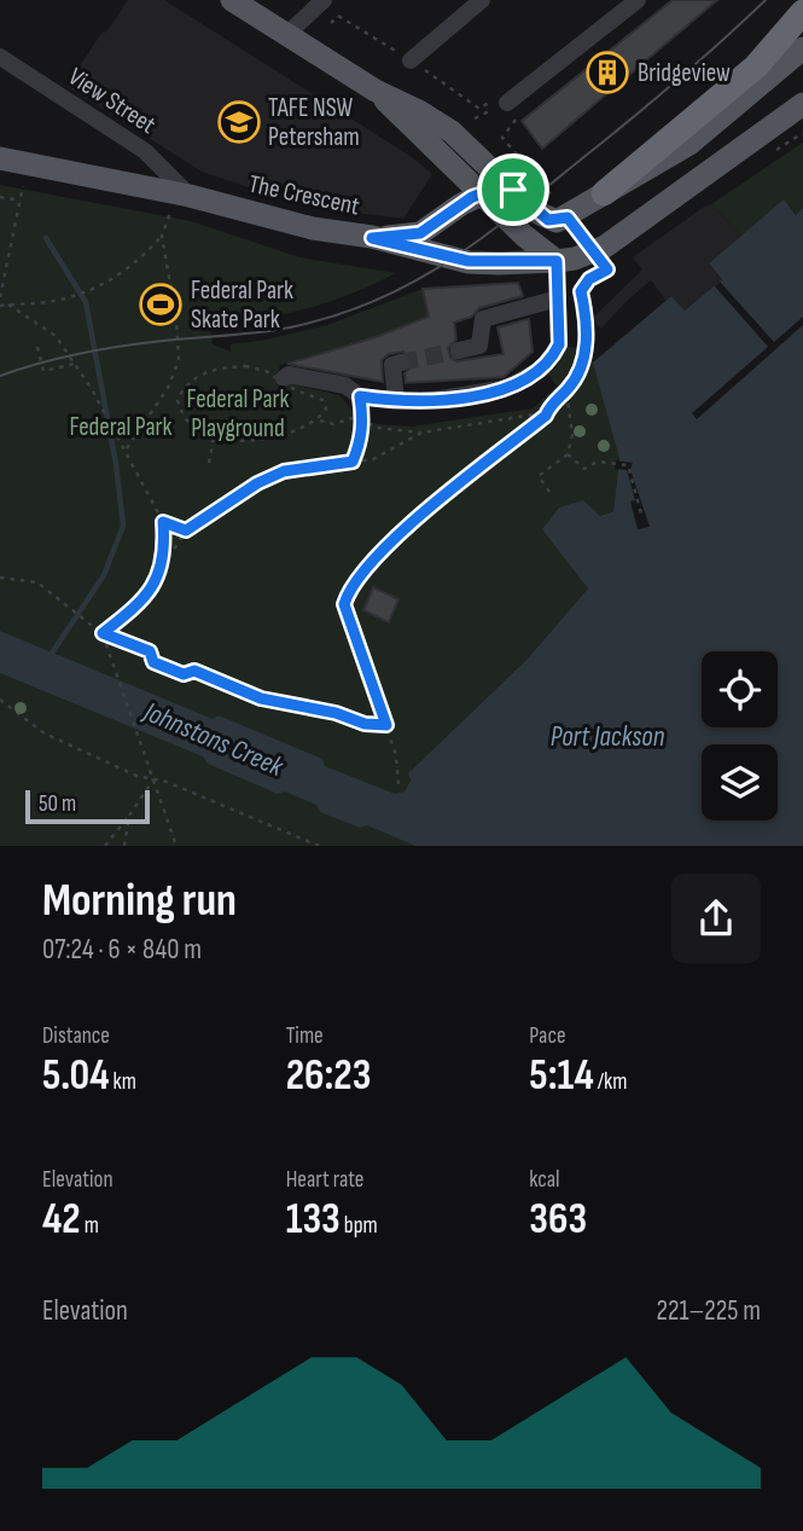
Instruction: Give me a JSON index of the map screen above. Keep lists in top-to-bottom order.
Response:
{
  "streets": {
    "main road": ["The Crescent"],
    "street": ["View Street"]
  },
  "crossings": [
    ["View Street", "The Crescent"]
  ],
  "water": ["Port Jackson", "Johnstons Creek"],
  "parks": ["Federal Park Playground", "Federal Park"],
  "places": {
    "building": ["Bridgeview"],
    "school or university": ["TAFE NSW Petersham"],
    "sports": ["Federal Park Skate Park"]
  },
  "scale_bar": "50 m",
  "page": {
    "scale": "50 m",
    "heading": ["Morning run", "07:24 · 6 × 840 m"],
    "stats": [
      ["Distance", "5.04 km"],
      ["Time", "26:23"],
      ["Pace", "5:14 /km"],
      ["Elevation", "42 m"],
      ["Heart rate", "133 bpm"],
      ["kcal", "363"]
    ],
    "chart": ["Elevation", "221–225 m"]
  }
}
